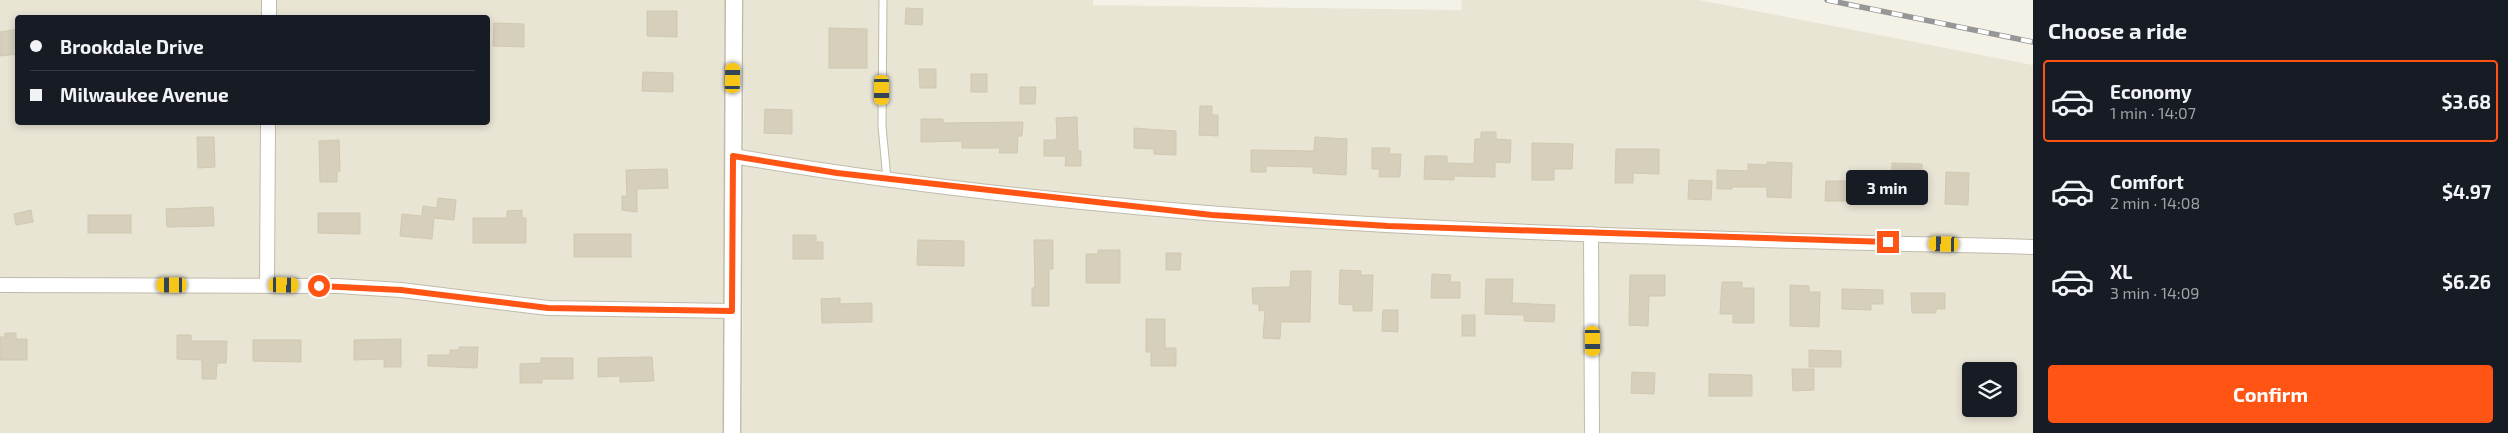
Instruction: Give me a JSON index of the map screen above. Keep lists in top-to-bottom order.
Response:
{
  "page": {
    "heading": "Choose a ride",
    "banner": ["Brookdale Drive", "Milwaukee Avenue"],
    "list": [
      {
        "name": "Economy",
        "note": "1 min · 14:07",
        "value": "$3.68"
      },
      {
        "name": "Comfort",
        "note": "2 min · 14:08",
        "value": "$4.97"
      },
      {
        "name": "XL",
        "note": "3 min · 14:09",
        "value": "$6.26"
      }
    ],
    "bubble": "3 min",
    "buttons": "Confirm"
  }
}
